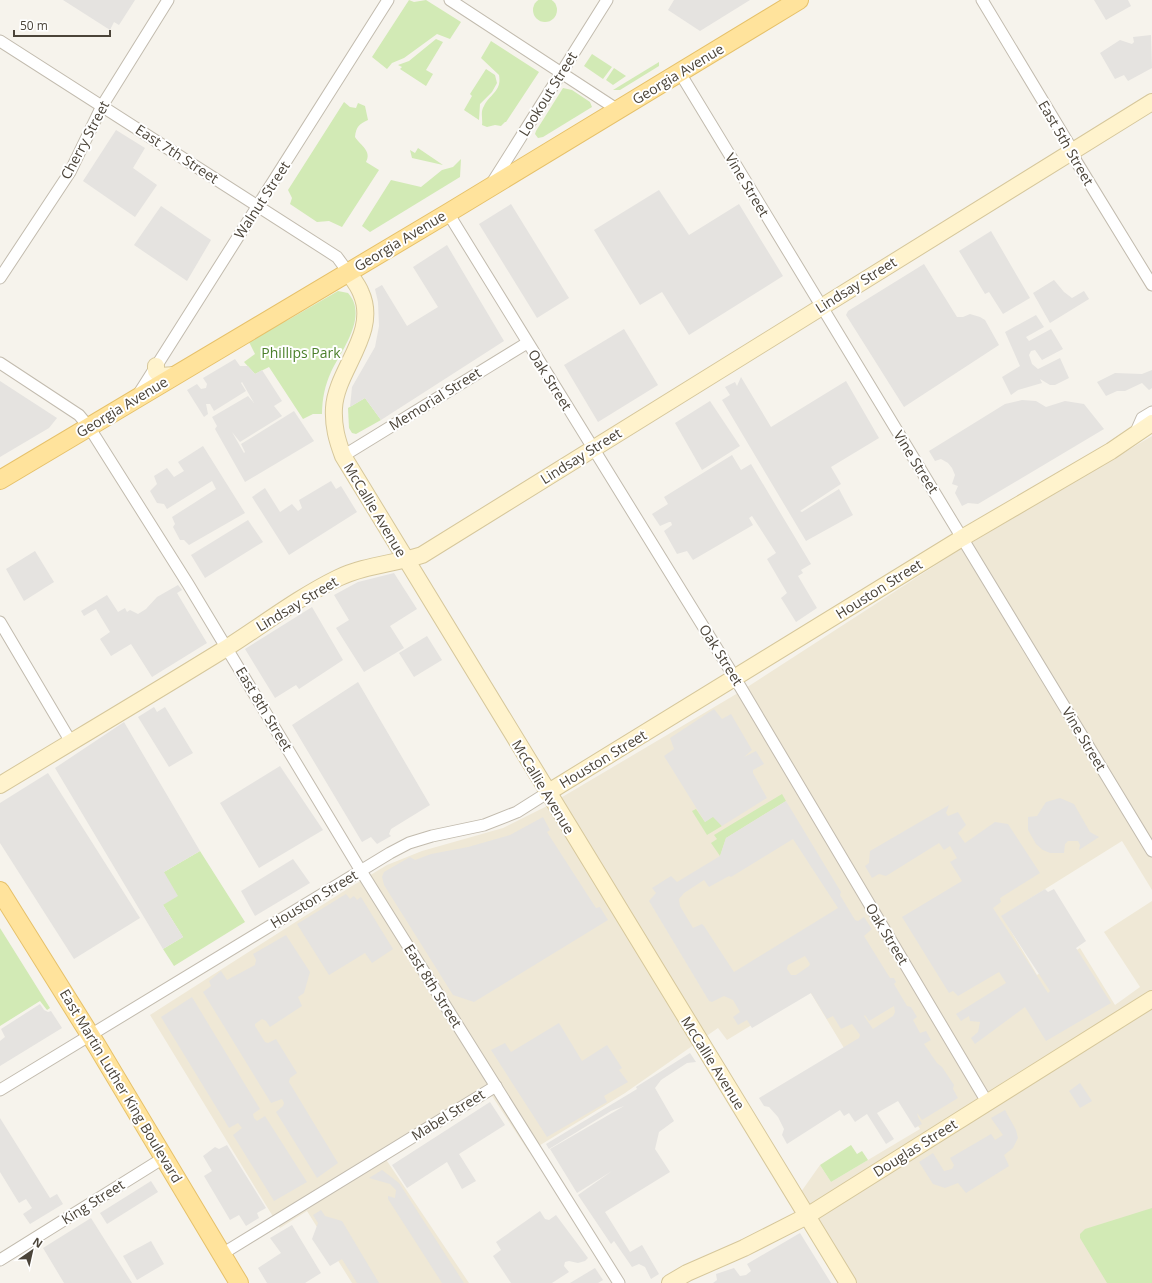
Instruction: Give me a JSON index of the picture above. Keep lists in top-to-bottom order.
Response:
{
  "streets": {
    "main road": ["Georgia Avenue", "East Martin Luther King Boulevard"],
    "street": [
      "Lookout Street",
      "Cherry Street",
      "East 5th Street",
      "East 7th Street",
      "Vine Street",
      "Walnut Street",
      "Lindsay Street",
      "Oak Street",
      "Memorial Street",
      "McCallie Avenue",
      "Houston Street",
      "East 8th Street",
      "Mabel Street",
      "Douglas Street",
      "King Street"
    ]
  },
  "crossings": [
    ["Georgia Avenue", "Lookout Street"],
    ["Georgia Avenue", "East 7th Street"],
    ["Georgia Avenue", "Vine Street"],
    ["Georgia Avenue", "Walnut Street"],
    ["Georgia Avenue", "Oak Street"],
    ["Georgia Avenue", "McCallie Avenue"],
    ["Georgia Avenue", "East 8th Street"],
    ["Cherry Street", "East 7th Street"],
    ["East 5th Street", "Lindsay Street"],
    ["East 7th Street", "Walnut Street"],
    ["East 7th Street", "McCallie Avenue"],
    ["Vine Street", "Lindsay Street"],
    ["Vine Street", "Houston Street"],
    ["Lindsay Street", "Oak Street"],
    ["Lindsay Street", "McCallie Avenue"],
    ["Lindsay Street", "East 8th Street"],
    ["Oak Street", "Memorial Street"],
    ["Oak Street", "Houston Street"],
    ["Oak Street", "Douglas Street"],
    ["Memorial Street", "McCallie Avenue"],
    ["McCallie Avenue", "Houston Street"],
    ["McCallie Avenue", "Douglas Street"],
    ["Houston Street", "East 8th Street"],
    ["Houston Street", "East Martin Luther King Boulevard"],
    ["East 8th Street", "Mabel Street"],
    ["East Martin Luther King Boulevard", "Mabel Street"],
    ["East Martin Luther King Boulevard", "King Street"]
  ],
  "parks": ["Phillips Park"],
  "scale_bar": "50 m",
  "north": "top right"
}
